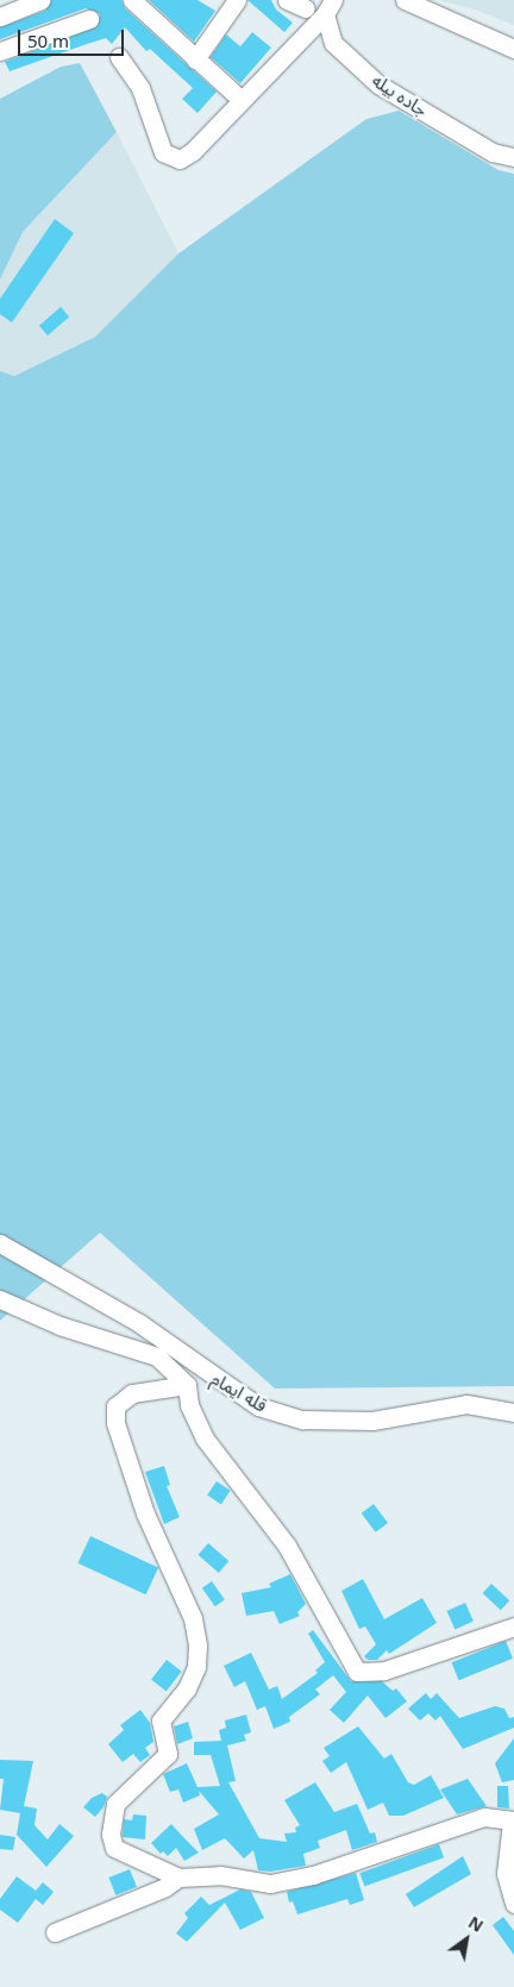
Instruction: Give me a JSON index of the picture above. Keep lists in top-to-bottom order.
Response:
{
  "streets": {
    "street": ["جاده بیله", "قله ایمام"]
  },
  "scale_bar": "50 m",
  "north": "top right"
}
